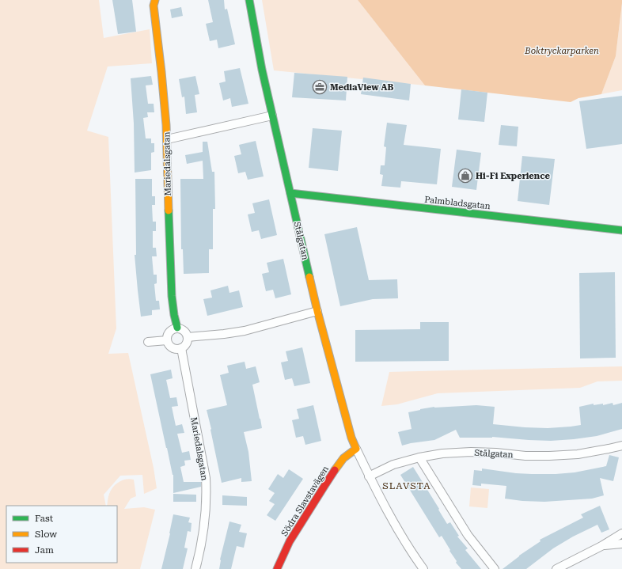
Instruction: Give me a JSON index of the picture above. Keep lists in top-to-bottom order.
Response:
{
  "streets": {
    "street": [
      "Mariedalsgatan",
      "Palmbladsgatan",
      "Stålgatan",
      "Södra Slavstavägen"
    ]
  },
  "crossings": [
    ["Palmbladsgatan", "Stålgatan"],
    ["Stålgatan", "Södra Slavstavägen"]
  ],
  "districts": ["SLAVSTA"],
  "parks": ["Boktryckarparken"],
  "places": {
    "office": ["MediaView AB"],
    "shop": ["Hi-Fi Experience"]
  },
  "legend": ["Fast", "Slow", "Jam"]
}
